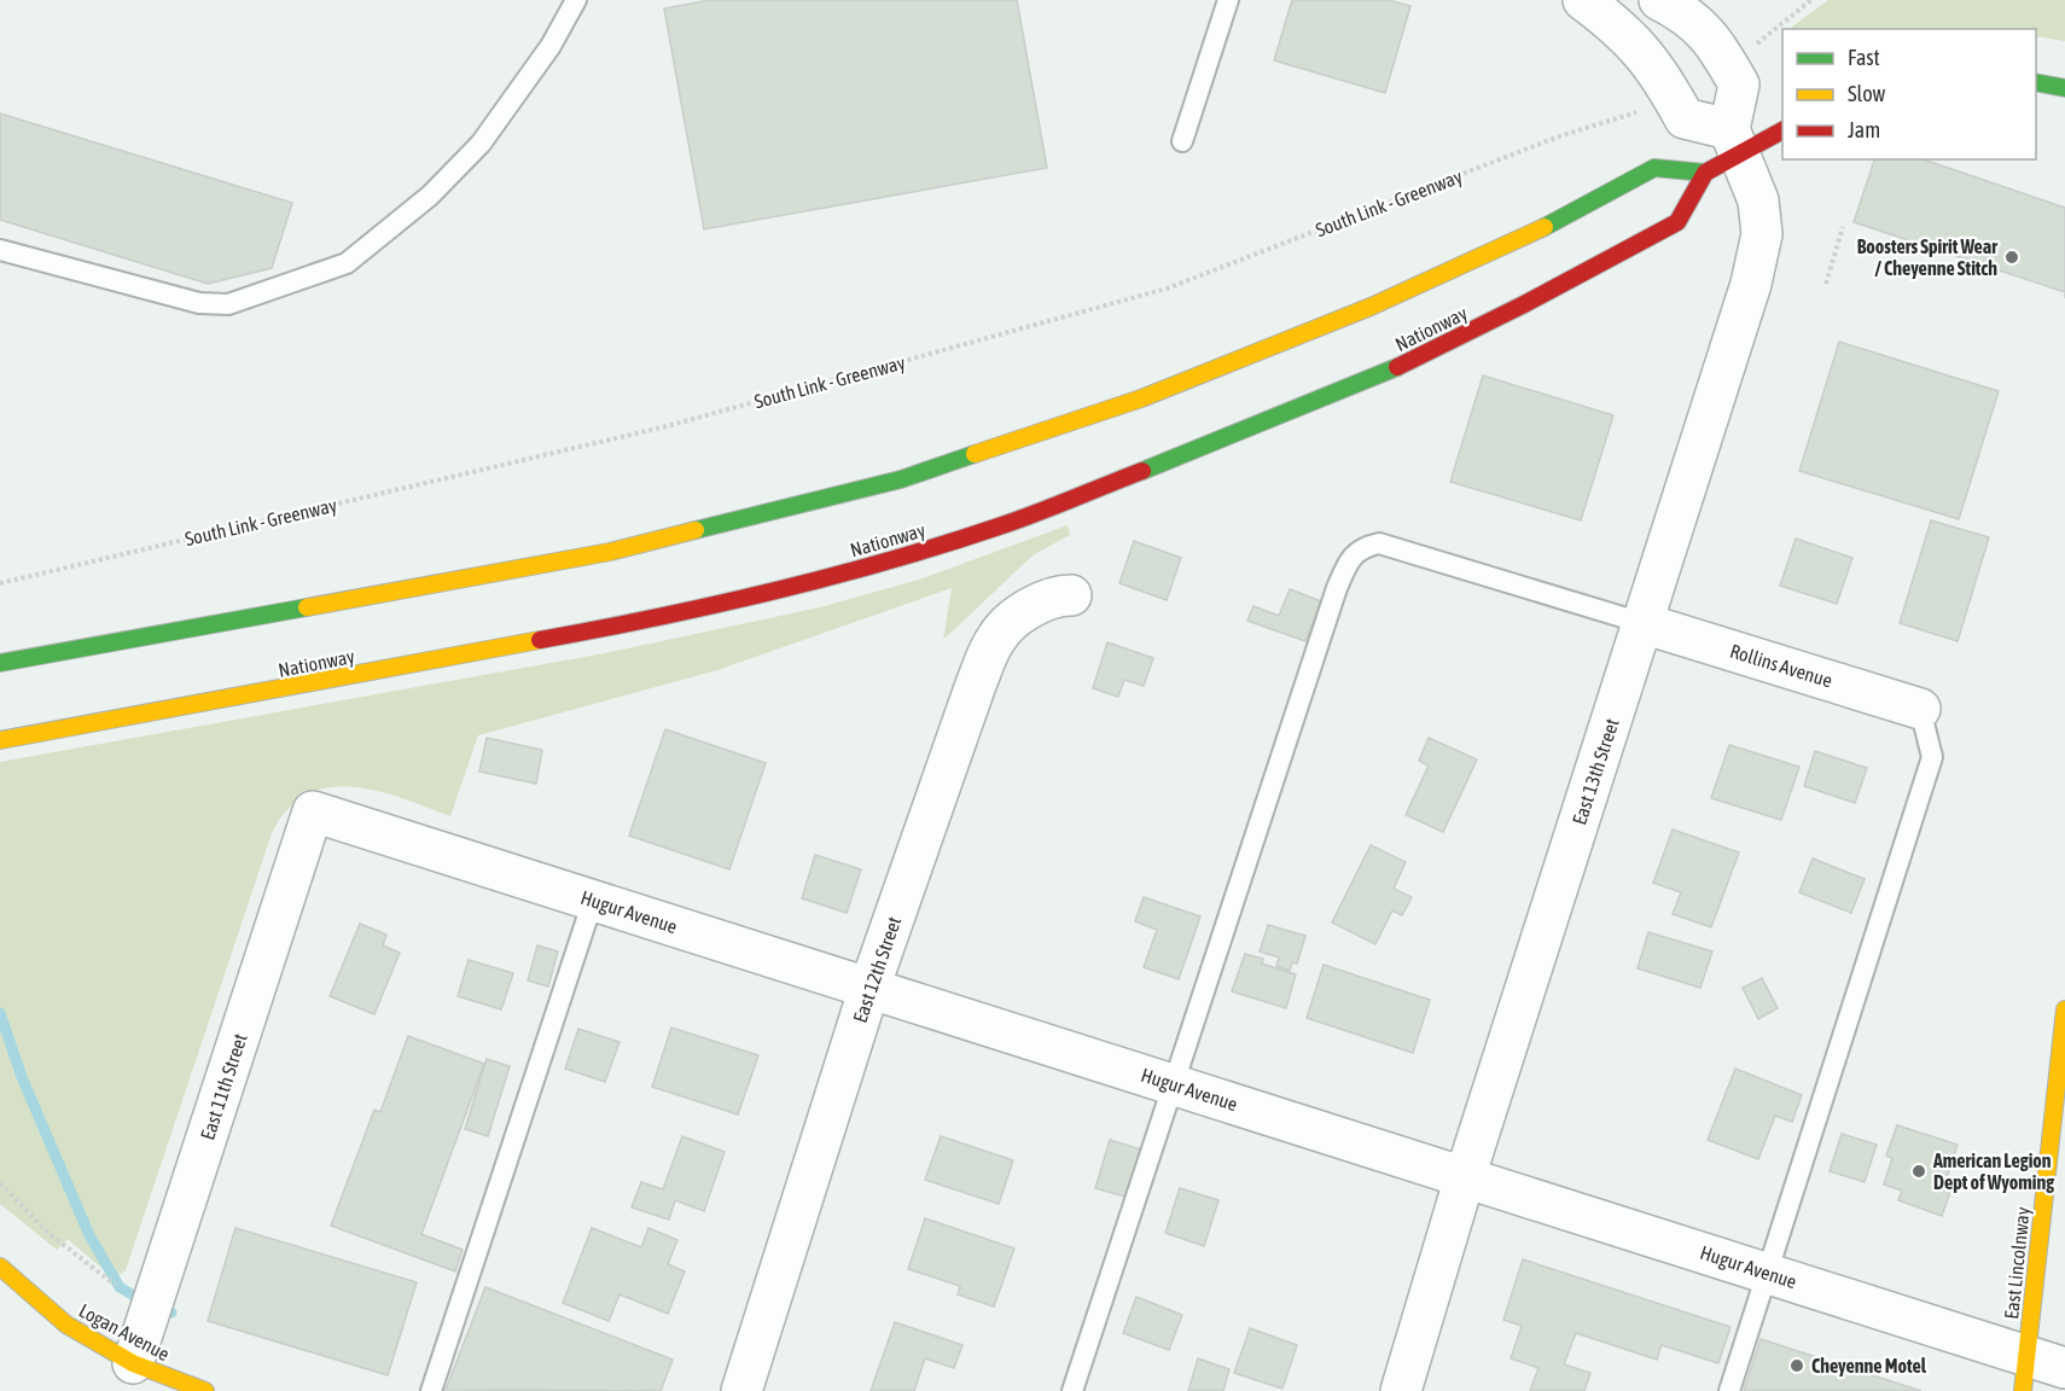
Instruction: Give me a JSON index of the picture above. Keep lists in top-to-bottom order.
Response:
{
  "streets": {
    "main road": ["Nationway", "East Lincolnway", "Logan Avenue"],
    "street": [
      "Rollins Avenue",
      "East 13th Street",
      "Hugur Avenue",
      "East 12th Street",
      "East 11th Street"
    ],
    "path": ["South Link - Greenway"]
  },
  "crossings": [
    ["Rollins Avenue", "East 13th Street"],
    ["East 13th Street", "Hugur Avenue"],
    ["Hugur Avenue", "East 12th Street"],
    ["Hugur Avenue", "East 11th Street"],
    ["Hugur Avenue", "East Lincolnway"],
    ["East 11th Street", "Logan Avenue"]
  ],
  "places": ["Boosters Spirit Wear / Cheyenne Stitch", "American Legion Dept of Wyoming", "Cheyenne Motel"],
  "legend": ["Fast", "Slow", "Jam"]
}
